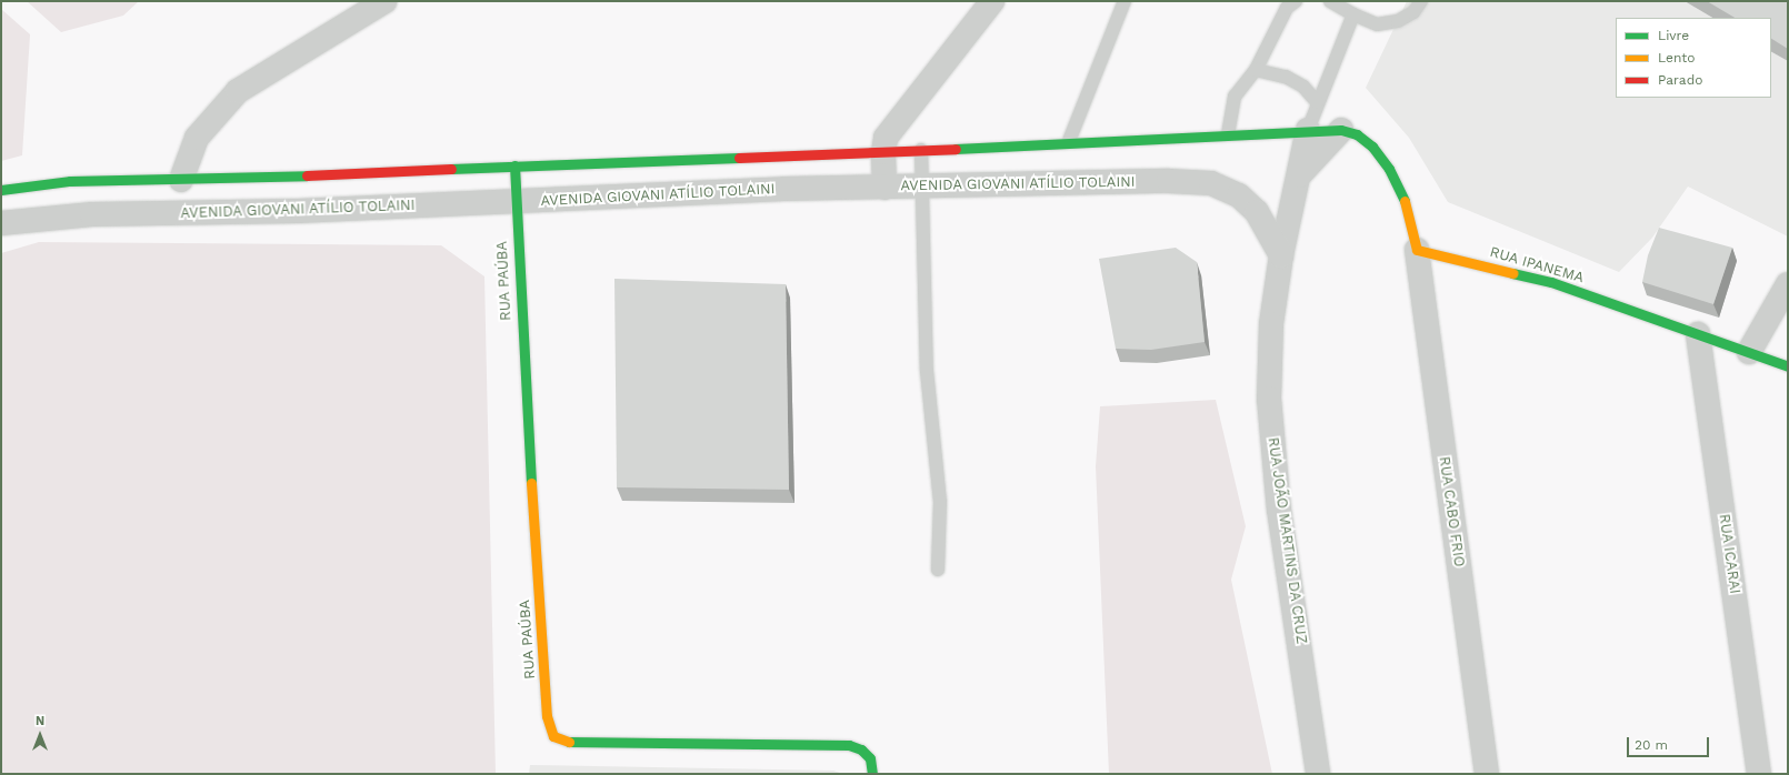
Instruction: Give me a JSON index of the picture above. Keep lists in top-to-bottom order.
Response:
{
  "streets": {
    "street": [
      "AVENIDA GIOVANI ATÍLIO TOLAINI",
      "RUA IPANEMA",
      "RUA PAÚBA",
      "RUA CABO FRIO",
      "RUA JOÃO MARTINS DA CRUZ",
      "RUA ICARAI"
    ]
  },
  "crossings": [
    ["AVENIDA GIOVANI ATÍLIO TOLAINI", "RUA PAÚBA"],
    ["AVENIDA GIOVANI ATÍLIO TOLAINI", "RUA JOÃO MARTINS DA CRUZ"],
    ["RUA IPANEMA", "RUA CABO FRIO"],
    ["RUA IPANEMA", "RUA ICARAI"]
  ],
  "legend": ["Livre", "Lento", "Parado"],
  "scale_bar": "20 m",
  "north": "top"
}
